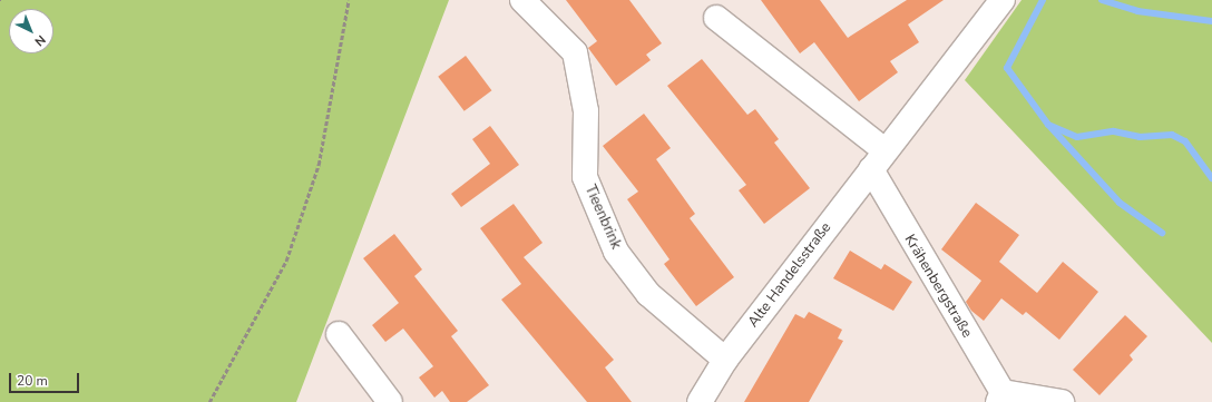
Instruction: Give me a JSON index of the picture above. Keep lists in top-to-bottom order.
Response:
{
  "streets": {
    "street": ["Tieenbrink", "Alte Handelsstraße", "Krähenbergstraße"]
  },
  "crossings": [
    ["Tieenbrink", "Alte Handelsstraße"],
    ["Alte Handelsstraße", "Krähenbergstraße"]
  ],
  "scale_bar": "20 m",
  "north": "bottom right"
}
